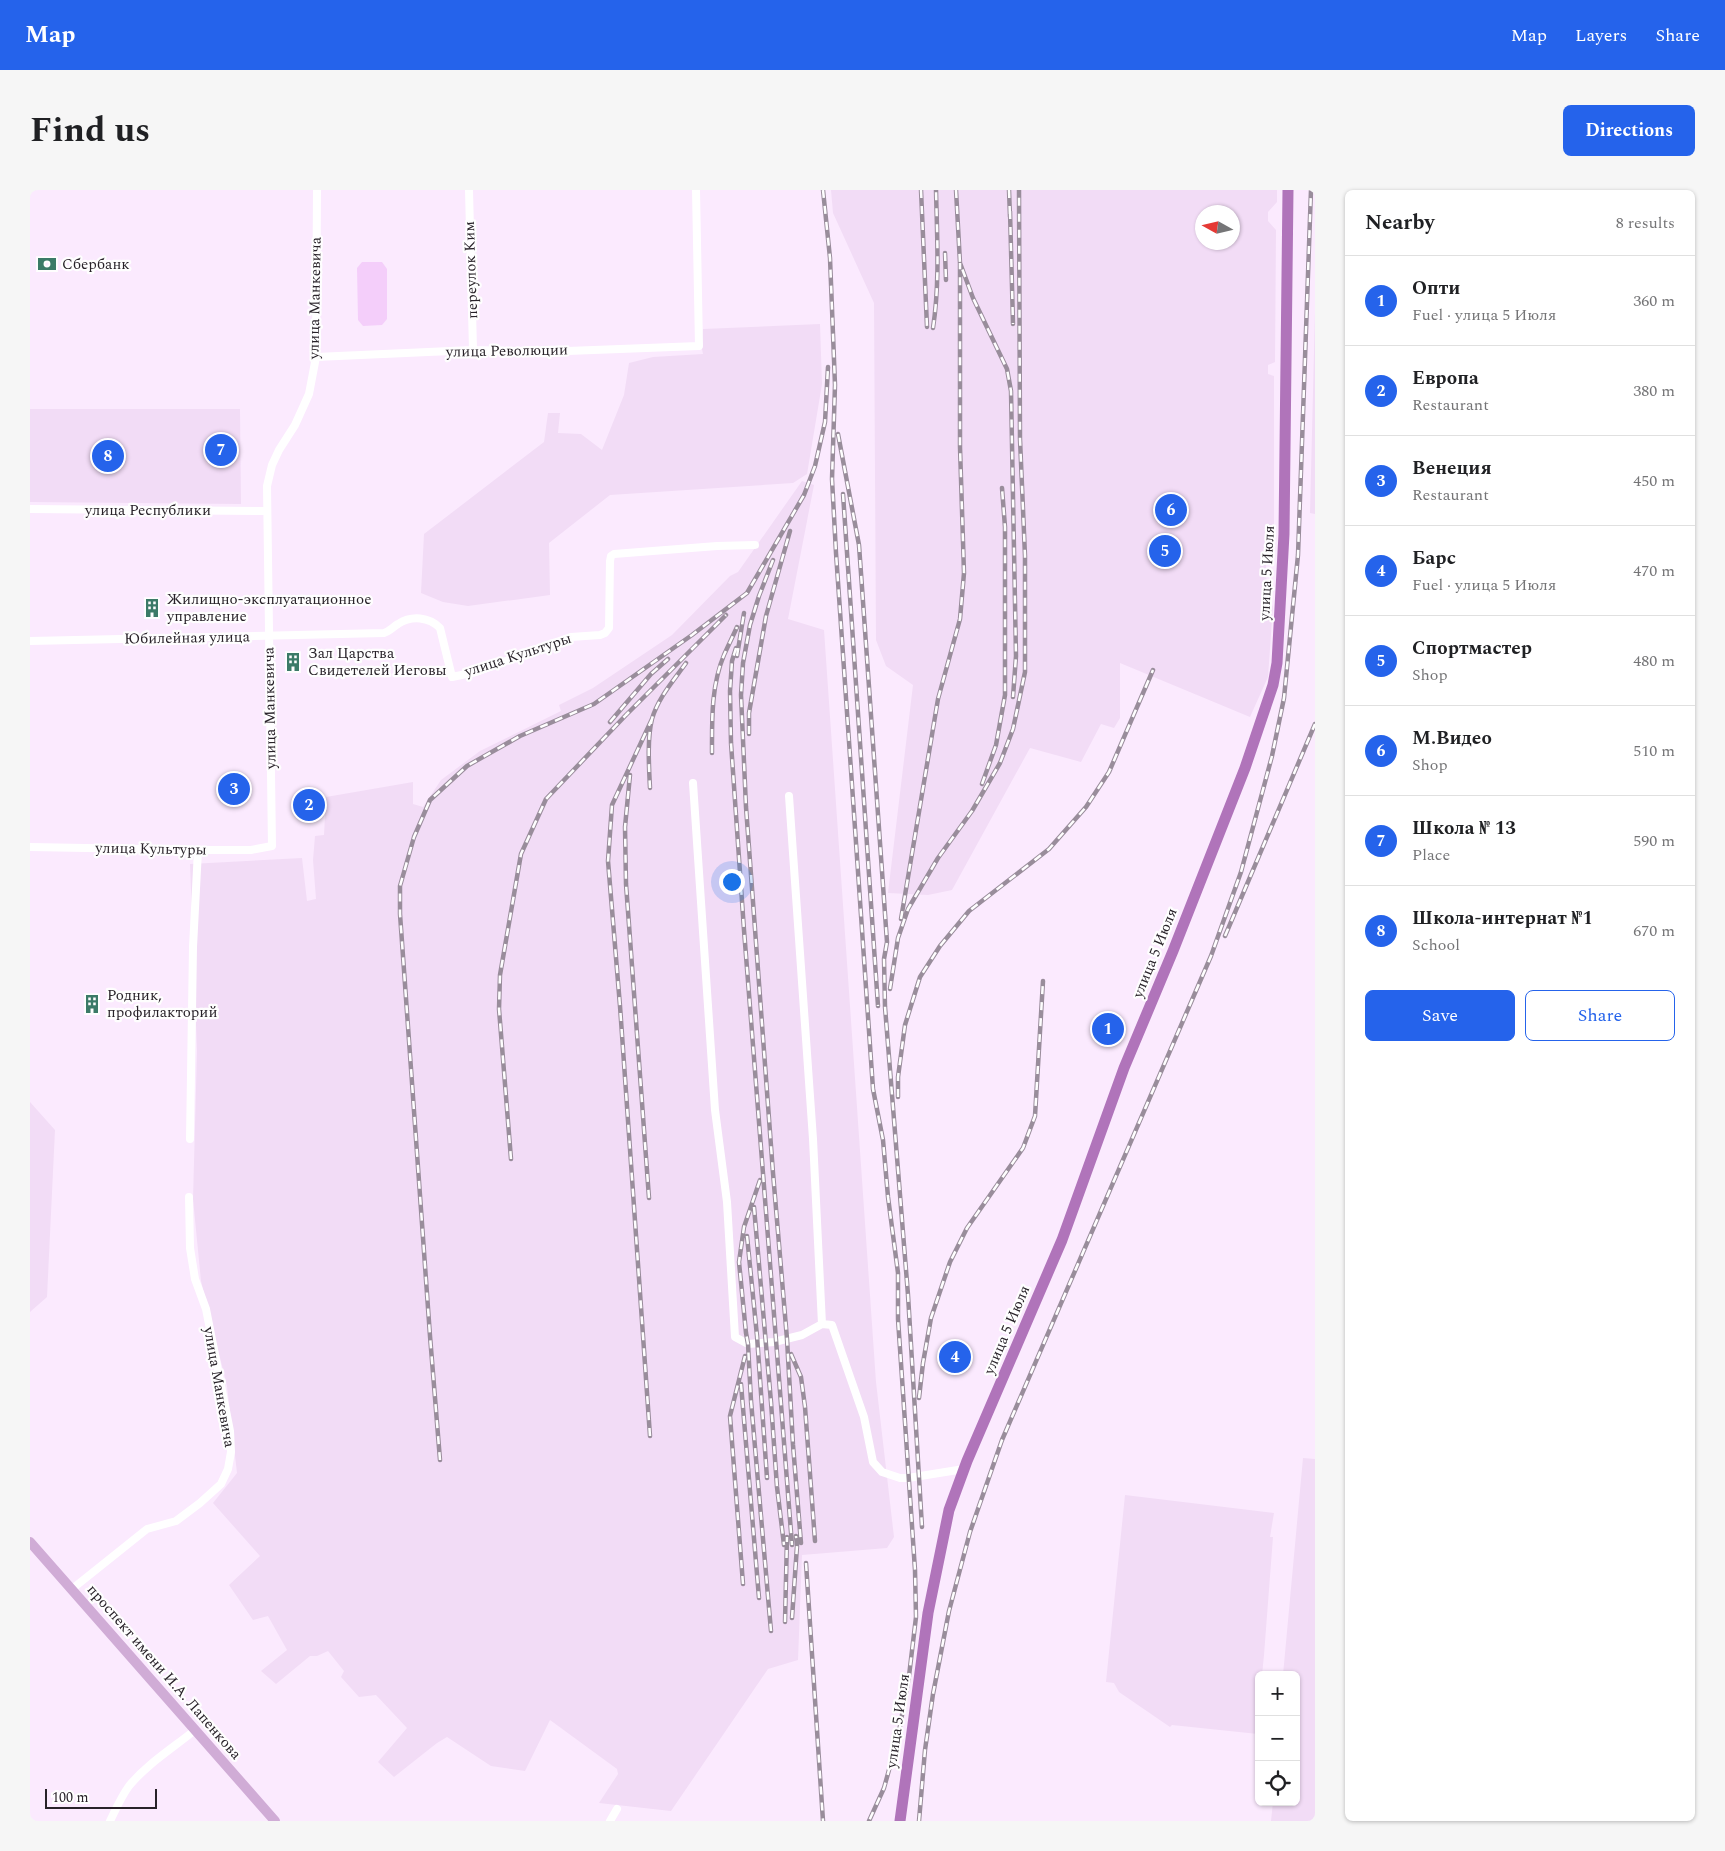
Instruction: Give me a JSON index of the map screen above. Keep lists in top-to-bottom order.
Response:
{
  "streets": {
    "highway": ["улица 5 Июля"],
    "main road": ["проспект имени И.А. Лапенкова"],
    "street": [
      "переулок Ким",
      "улица Манкевича",
      "улица Революции",
      "улица Республики",
      "Юбилейная улица",
      "улица Культуры"
    ]
  },
  "crossings": [
    ["переулок Ким", "улица Революции"],
    ["улица Манкевича", "улица Революции"],
    ["улица Манкевича", "улица Республики"],
    ["улица Манкевича", "Юбилейная улица"],
    ["улица Манкевича", "улица Культуры"],
    ["улица Манкевича", "проспект имени И.А. Лапенкова"],
    ["Юбилейная улица", "улица Культуры"]
  ],
  "places": {
    "bank": ["Сбербанк"],
    "building": ["Жилищно-эксплуатационное управление", "Зал Царства Свидетелей Иеговы", "Родник, профилакторий"]
  },
  "scale_bar": "100 m",
  "north": "left",
  "page": {
    "header": "Map",
    "nav": ["Map", "Layers", "Share"],
    "title": "Find us",
    "buttons": [
      "Directions",
      ["Save", "Share"]
    ],
    "heading": ["Nearby", "8 results"],
    "list": [
      {
        "mark": "1",
        "name": "Опти",
        "note": "Fuel · улица 5 Июля",
        "value": "360 m"
      },
      {
        "mark": "2",
        "name": "Европа",
        "note": "Restaurant",
        "value": "380 m"
      },
      {
        "mark": "3",
        "name": "Венеция",
        "note": "Restaurant",
        "value": "450 m"
      },
      {
        "mark": "4",
        "name": "Барс",
        "note": "Fuel · улица 5 Июля",
        "value": "470 m"
      },
      {
        "mark": "5",
        "name": "Спортмастер",
        "note": "Shop",
        "value": "480 m"
      },
      {
        "mark": "6",
        "name": "М.Видео",
        "note": "Shop",
        "value": "510 m"
      },
      {
        "mark": "7",
        "name": "Школа № 13",
        "note": "Place",
        "value": "590 m"
      },
      {
        "mark": "8",
        "name": "Школа-интернат №1",
        "note": "School",
        "value": "670 m"
      }
    ],
    "pins": [
      "7",
      "8",
      "6",
      "5",
      "3",
      "2",
      "1",
      "4"
    ],
    "map_buttons": ["+", "−"],
    "scale": "100 m"
  }
}
